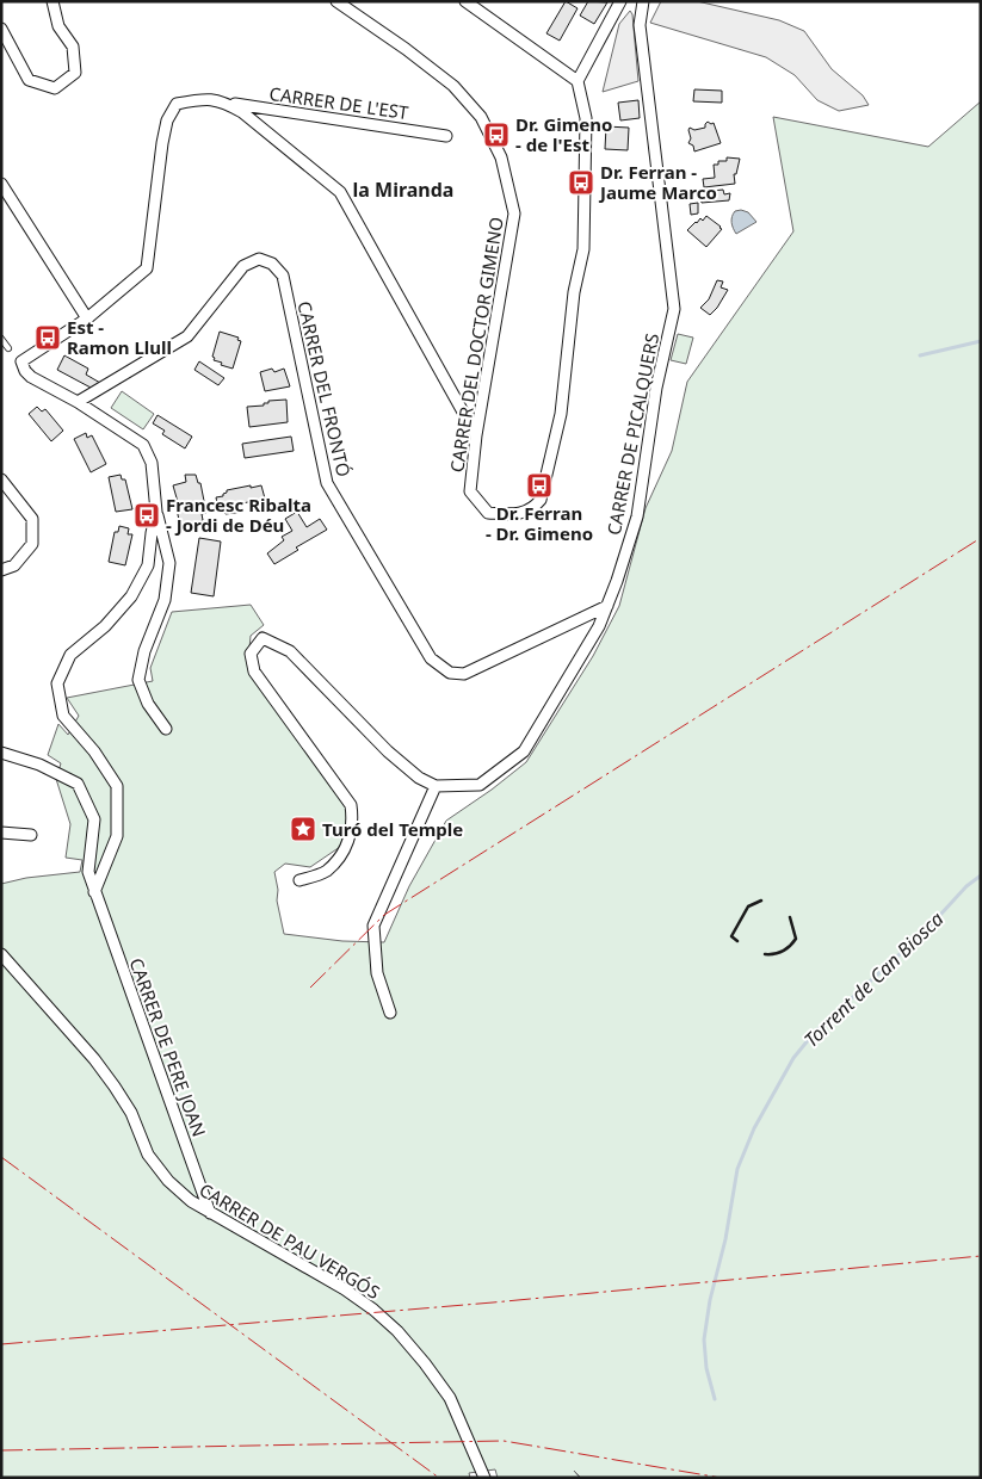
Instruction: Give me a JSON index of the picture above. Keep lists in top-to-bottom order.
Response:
{
  "streets": {
    "street": [
      "CARRER DE L'EST",
      "CARRER DEL DOCTOR GIMENO",
      "CARRER DEL FRONTÓ",
      "CARRER DE PICALQUERS",
      "CARRER DE PERE JOAN",
      "CARRER DE PAU VERGÓS"
    ]
  },
  "crossings": [
    ["CARRER DEL FRONTÓ", "CARRER DE PICALQUERS"],
    ["CARRER DE PERE JOAN", "CARRER DE PAU VERGÓS"]
  ],
  "districts": ["la Miranda"],
  "water": ["Torrent de Can Biosca"],
  "places": {
    "bus stop": [
      "Dr. Gimeno - de l'Est",
      "Dr. Ferran - Jaume Marco",
      "Est - Ramon Llull",
      "Dr. Ferran - Dr. Gimeno",
      "Francesc Ribalta - Jordi de Déu"
    ],
    "place": ["Turó del Temple"]
  }
}
